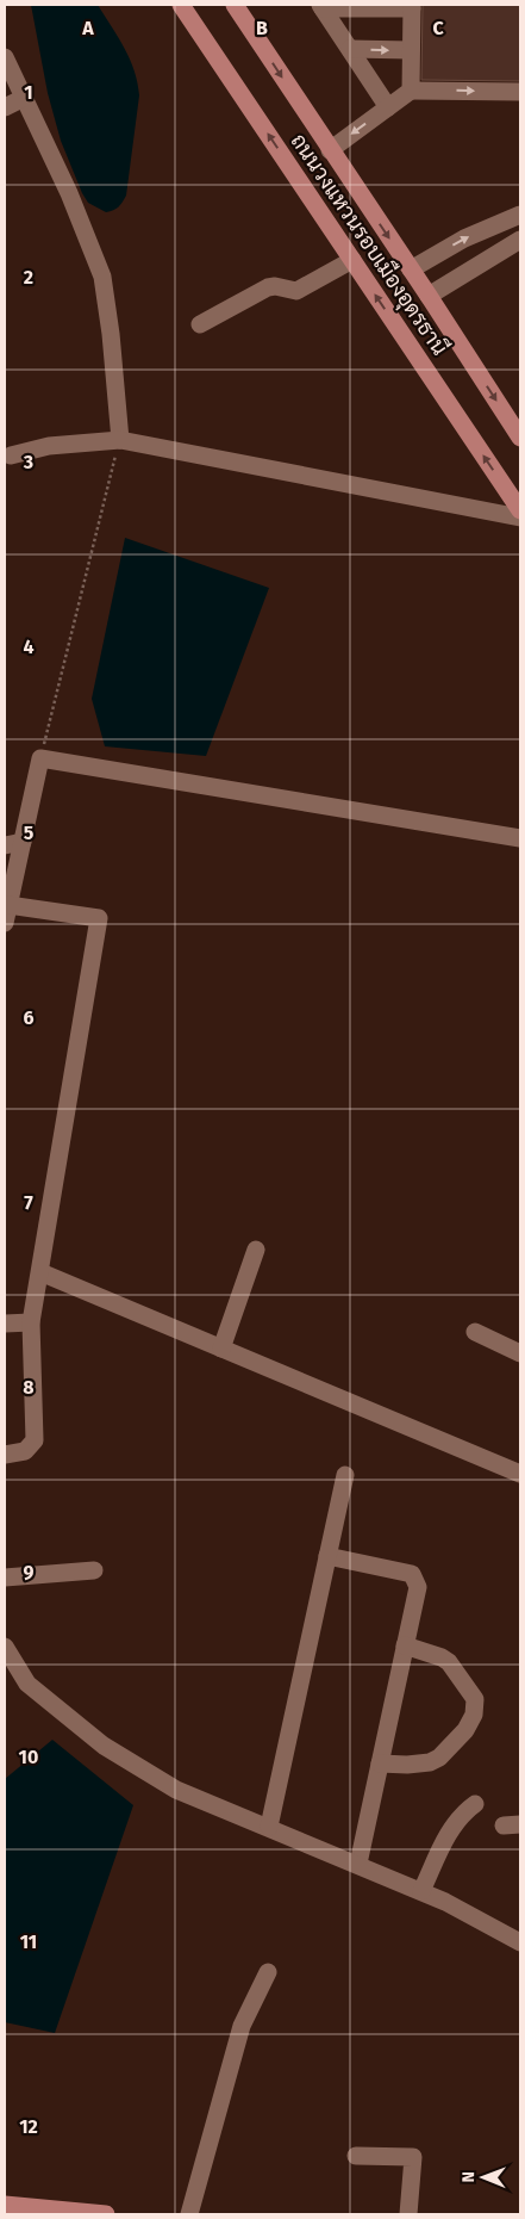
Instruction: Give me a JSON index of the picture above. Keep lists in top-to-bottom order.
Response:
{
  "streets": {
    "main road": ["ถนนวงแหวนรอบเมืองอุดรธานี"]
  },
  "north": "left",
  "grid": {
    "columns": ["A", "B", "C"],
    "rows": [
      "1",
      "2",
      "3",
      "4",
      "5",
      "6",
      "7",
      "8",
      "9",
      "10",
      "11",
      "12"
    ]
  }
}
